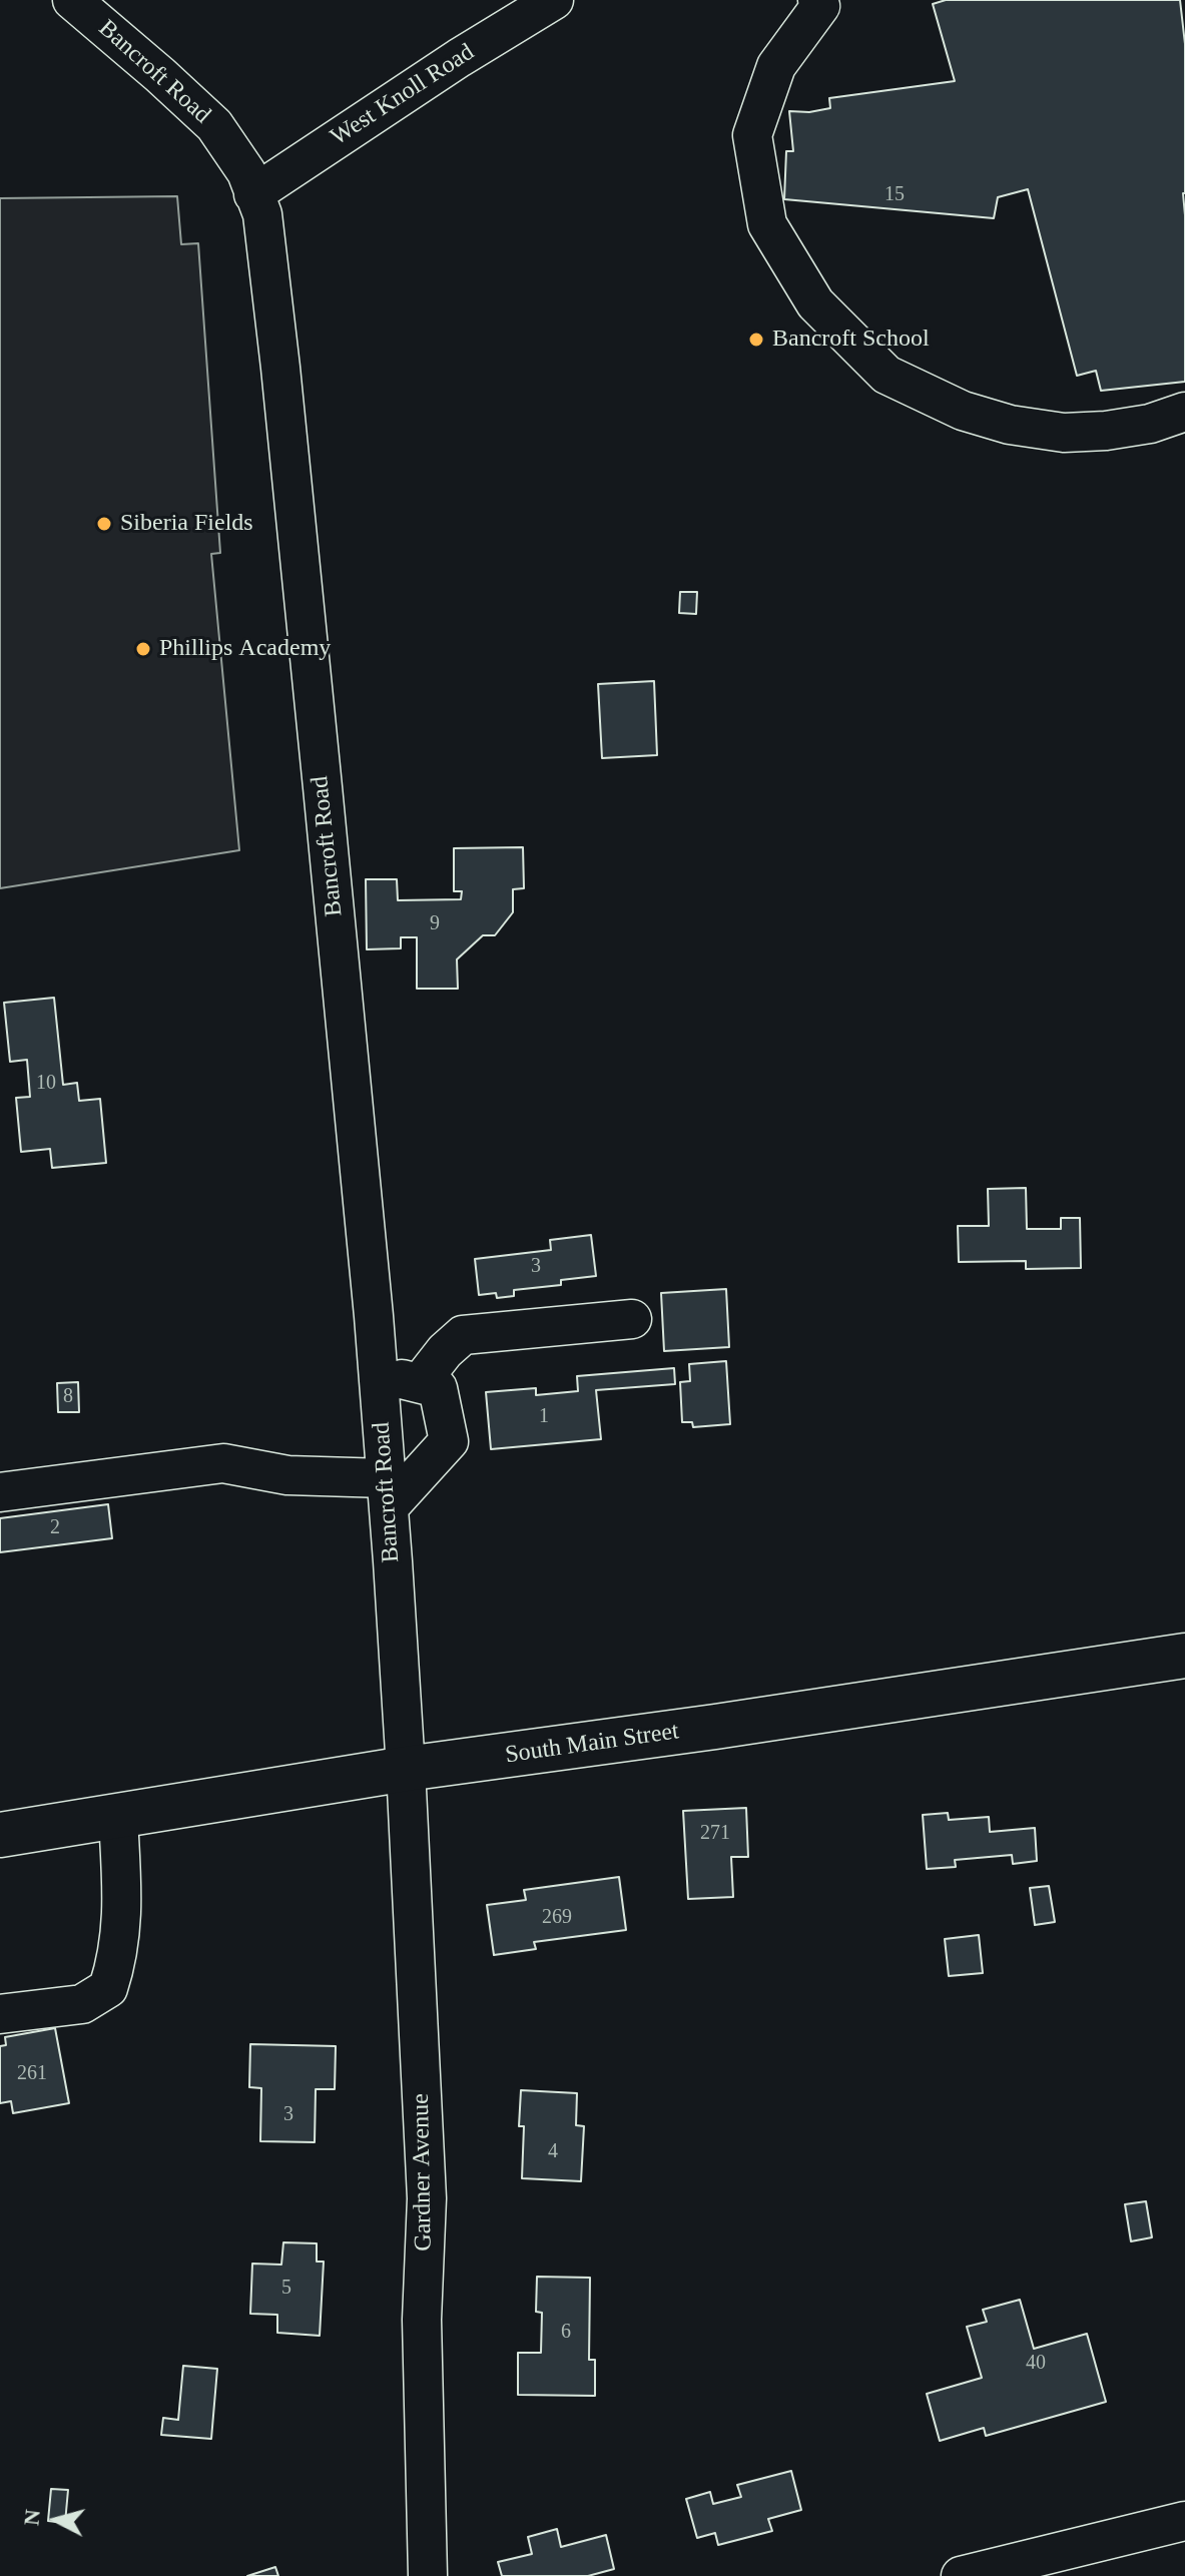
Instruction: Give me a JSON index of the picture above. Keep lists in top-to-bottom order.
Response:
{
  "streets": {
    "main road": ["South Main Street"],
    "street": ["Bancroft Road", "West Knoll Road", "Gardner Avenue"]
  },
  "crossings": [
    ["Bancroft Road", "West Knoll Road"],
    ["Bancroft Road", "South Main Street"],
    ["Bancroft Road", "Gardner Avenue"],
    ["South Main Street", "Gardner Avenue"]
  ],
  "places": ["Bancroft School", "Siberia Fields", "Phillips Academy"],
  "house_numbers": [
    "15",
    "9",
    "10",
    "3",
    "8",
    "1",
    "2",
    "271",
    "269",
    "261",
    "3",
    "4",
    "5",
    "6",
    "40"
  ],
  "north": "left"
}
